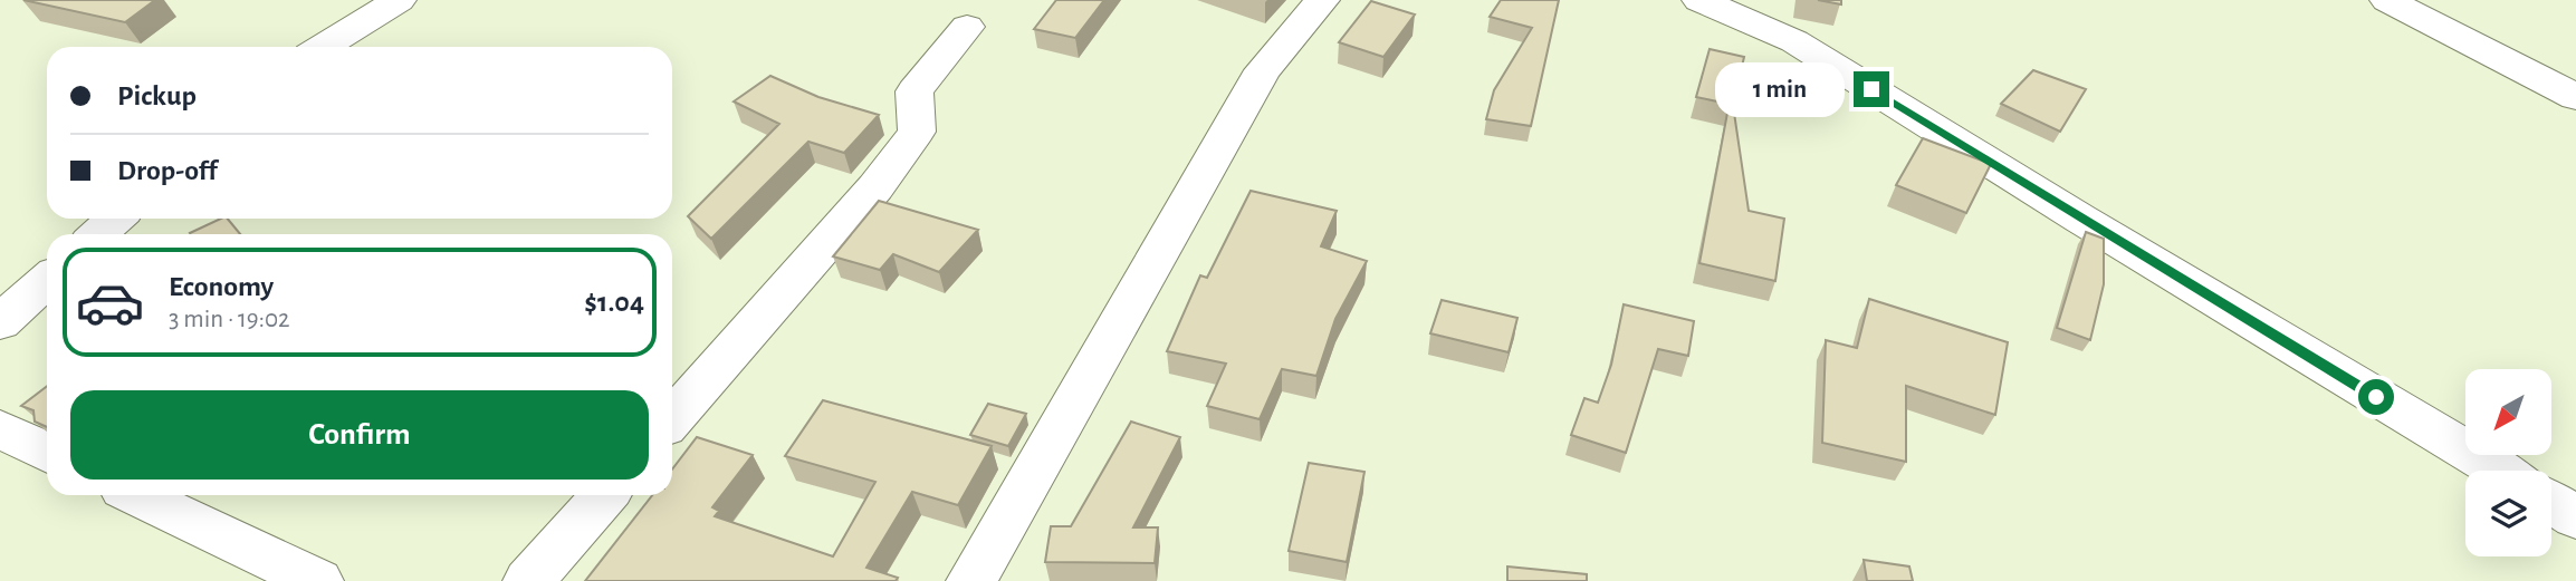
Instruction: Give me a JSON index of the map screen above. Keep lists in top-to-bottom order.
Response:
{
  "north": "bottom left",
  "page": {
    "banner": ["Pickup", "Drop-off"],
    "bubble": "1 min",
    "list": [
      {
        "name": "Economy",
        "note": "3 min · 19:02",
        "value": "$1.04"
      }
    ],
    "buttons": "Confirm"
  }
}
